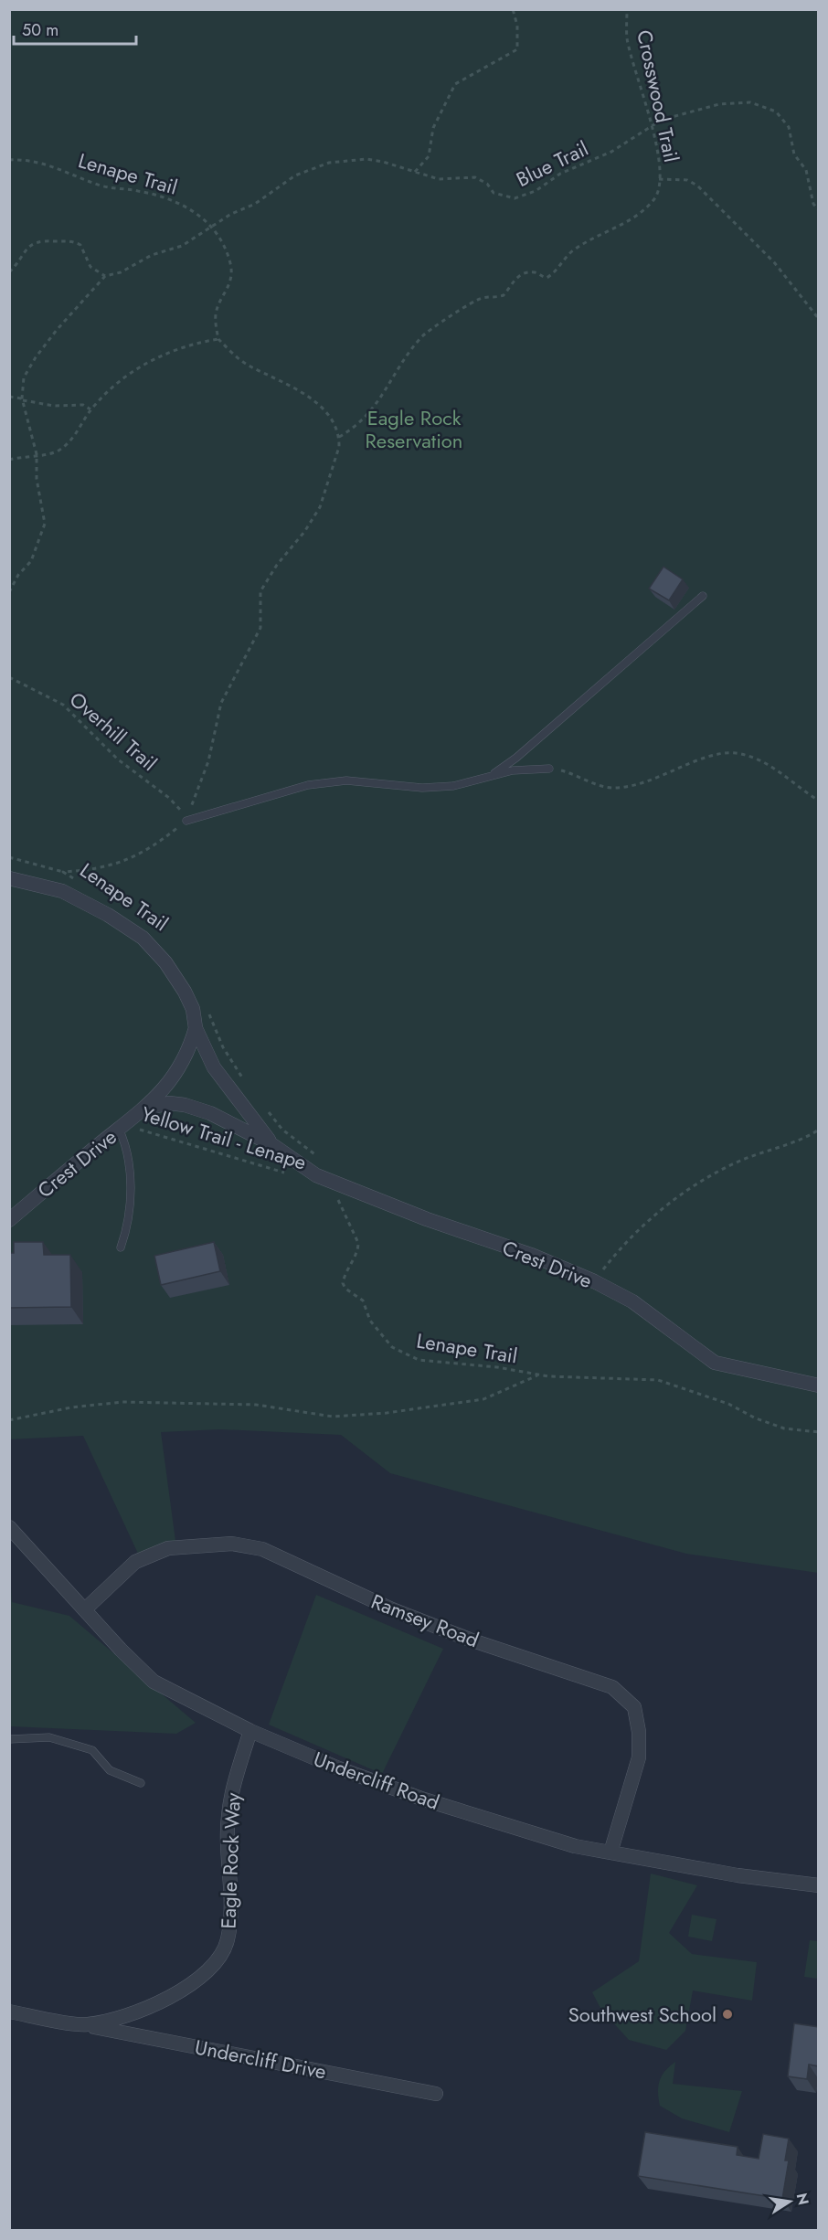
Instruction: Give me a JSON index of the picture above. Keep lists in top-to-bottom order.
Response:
{
  "streets": {
    "street": [
      "Crest Drive",
      "Ramsey Road",
      "Undercliff Road",
      "Eagle Rock Way",
      "Undercliff Drive"
    ],
    "path": [
      "Crosswood Trail",
      "Blue Trail",
      "Lenape Trail",
      "Overhill Trail",
      "Yellow Trail - Lenape"
    ]
  },
  "crossings": [
    ["Crosswood Trail", "Blue Trail"],
    ["Blue Trail", "Lenape Trail"],
    ["Lenape Trail", "Overhill Trail"],
    ["Lenape Trail", "Crest Drive"],
    ["Ramsey Road", "Undercliff Road"],
    ["Undercliff Road", "Eagle Rock Way"],
    ["Eagle Rock Way", "Undercliff Drive"]
  ],
  "parks": ["Eagle Rock Reservation"],
  "places": ["Southwest School"],
  "scale_bar": "50 m",
  "north": "right"
}
